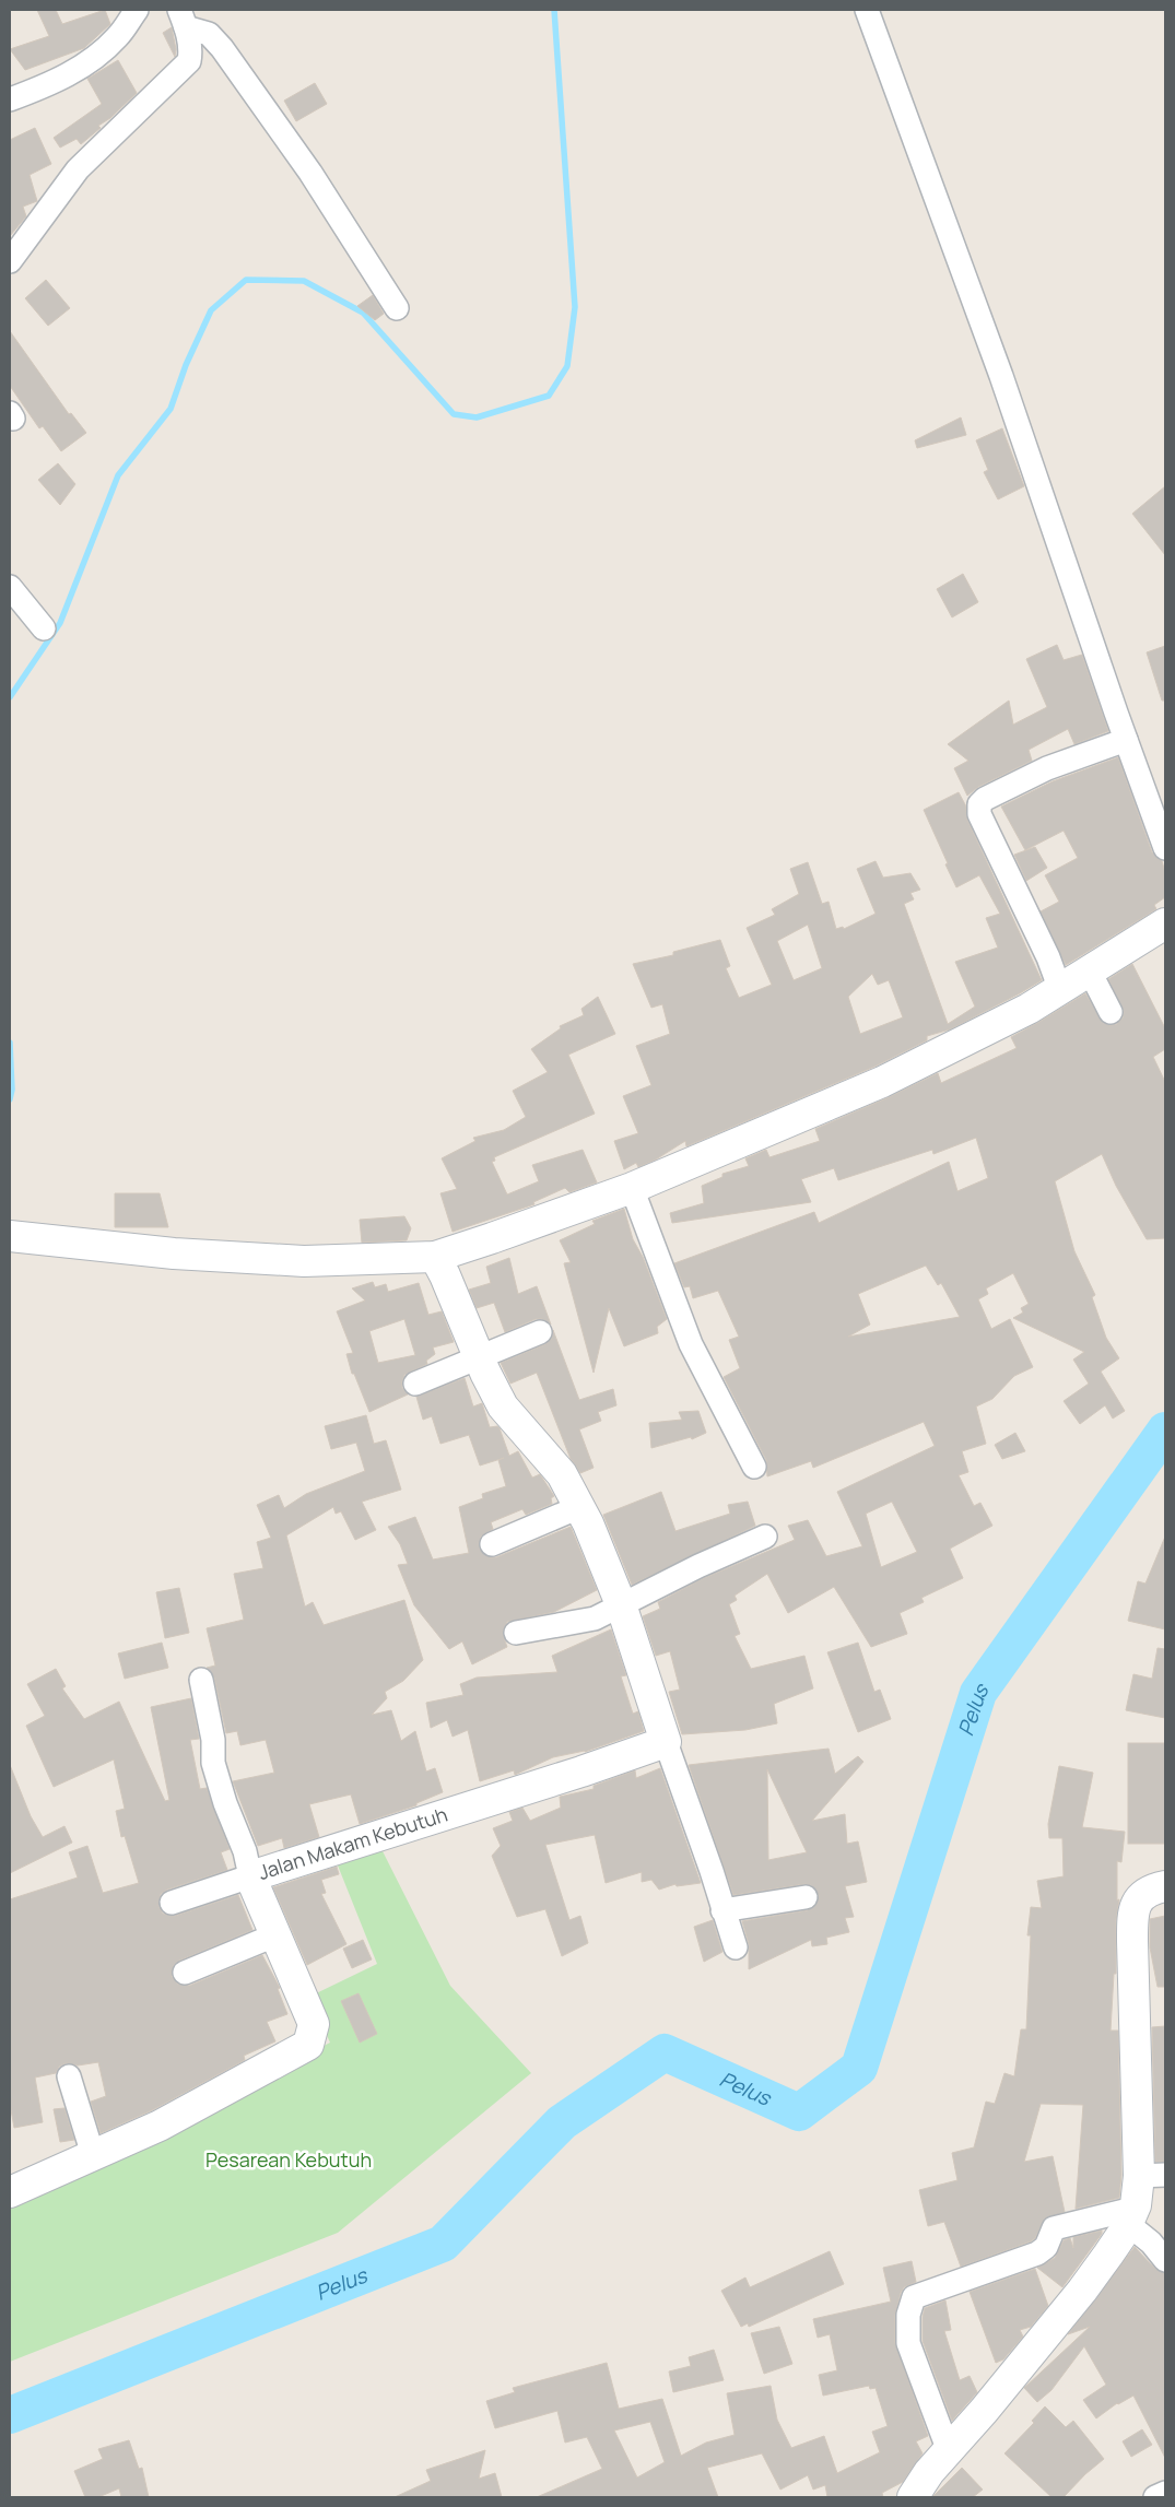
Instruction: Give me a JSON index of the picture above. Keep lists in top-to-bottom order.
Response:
{
  "streets": {
    "street": ["Jalan Makam Kebutuh"]
  },
  "water": ["Pelus"],
  "parks": ["Pesarean Kebutuh"]
}
